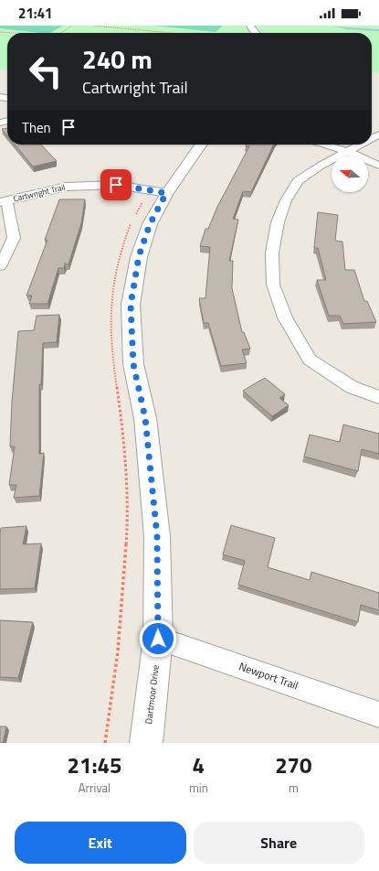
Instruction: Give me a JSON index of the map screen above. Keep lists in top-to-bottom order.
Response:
{
  "streets": {
    "street": ["Cartwright Trail", "Newport Trail", "Dartmoor Drive"]
  },
  "crossings": [
    ["Cartwright Trail", "Dartmoor Drive"],
    ["Newport Trail", "Dartmoor Drive"]
  ],
  "north": "left",
  "page": {
    "status": "21:41",
    "turn": ["240 m", "Cartwright Trail"],
    "then": "Then",
    "eta": [
      "21:45",
      "Arrival",
      "4",
      "min",
      "270",
      "m"
    ],
    "buttons": ["Exit", "Share"]
  }
}
